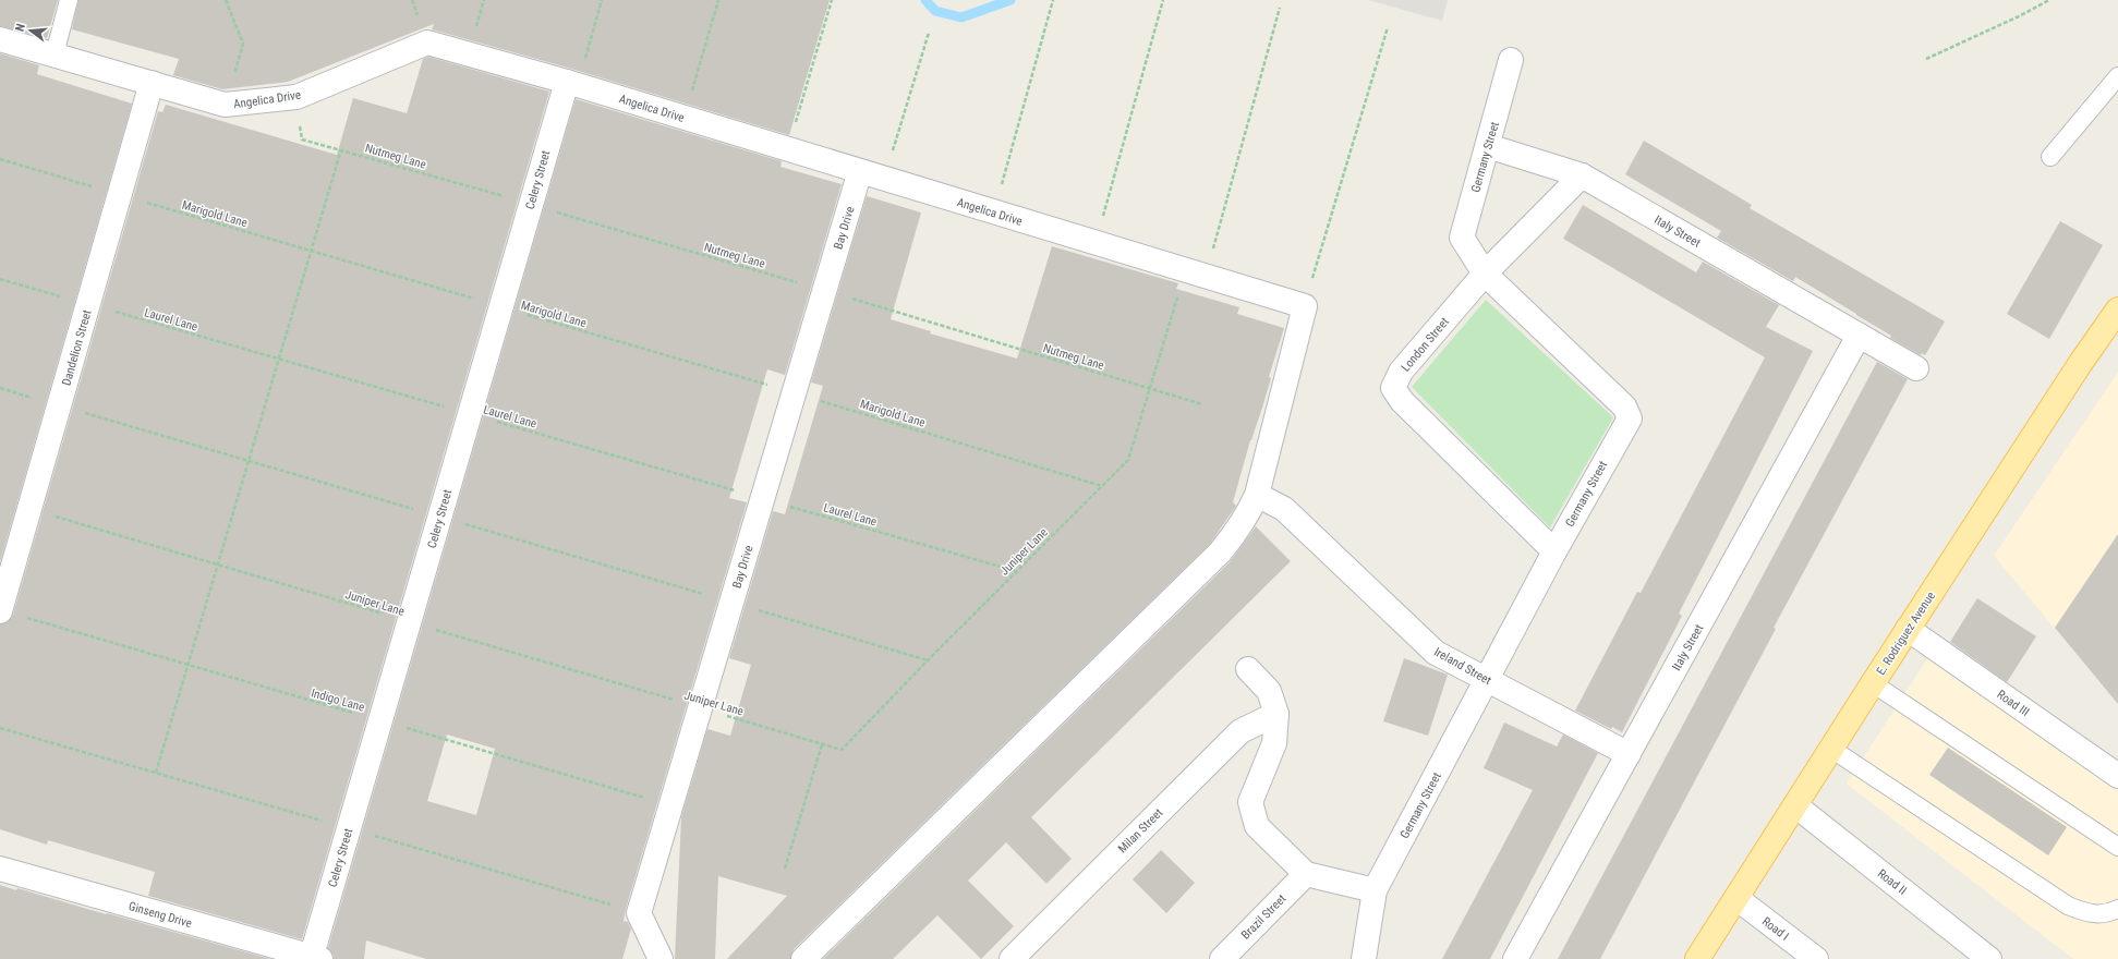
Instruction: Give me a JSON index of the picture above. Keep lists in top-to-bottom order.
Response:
{
  "streets": {
    "main road": ["E. Rodriguez Avenue"],
    "street": [
      "Angelica Drive",
      "Germany Street",
      "Celery Street",
      "Bay Drive",
      "Italy Street",
      "London Street",
      "Dandelion Street",
      "Ireland Street",
      "Road III",
      "Milan Street",
      "Road II",
      "Ginseng Drive",
      "Brazil Street",
      "Road I"
    ],
    "path": [
      "Nutmeg Lane",
      "Marigold Lane",
      "Laurel Lane",
      "Juniper Lane",
      "Indigo Lane"
    ]
  },
  "crossings": [
    ["Angelica Drive", "Nutmeg Lane"],
    ["Angelica Drive", "Celery Street"],
    ["Angelica Drive", "Bay Drive"],
    ["Angelica Drive", "Dandelion Street"],
    ["Angelica Drive", "Juniper Lane"],
    ["Nutmeg Lane", "Celery Street"],
    ["Nutmeg Lane", "Bay Drive"],
    ["Nutmeg Lane", "Juniper Lane"],
    ["Germany Street", "Italy Street"],
    ["Germany Street", "London Street"],
    ["Germany Street", "Ireland Street"],
    ["Celery Street", "Marigold Lane"],
    ["Celery Street", "Laurel Lane"],
    ["Celery Street", "Juniper Lane"],
    ["Celery Street", "Indigo Lane"],
    ["Celery Street", "Ginseng Drive"],
    ["Marigold Lane", "Bay Drive"],
    ["Marigold Lane", "Dandelion Street"],
    ["Marigold Lane", "Juniper Lane"],
    ["Bay Drive", "Laurel Lane"],
    ["Bay Drive", "Juniper Lane"],
    ["Bay Drive", "Indigo Lane"],
    ["Italy Street", "London Street"],
    ["Italy Street", "Ireland Street"],
    ["Laurel Lane", "Dandelion Street"],
    ["Laurel Lane", "Juniper Lane"],
    ["Dandelion Street", "Juniper Lane"],
    ["Dandelion Street", "Indigo Lane"],
    ["E. Rodriguez Avenue", "Road III"],
    ["E. Rodriguez Avenue", "Road II"],
    ["E. Rodriguez Avenue", "Road I"]
  ],
  "north": "left"
}
